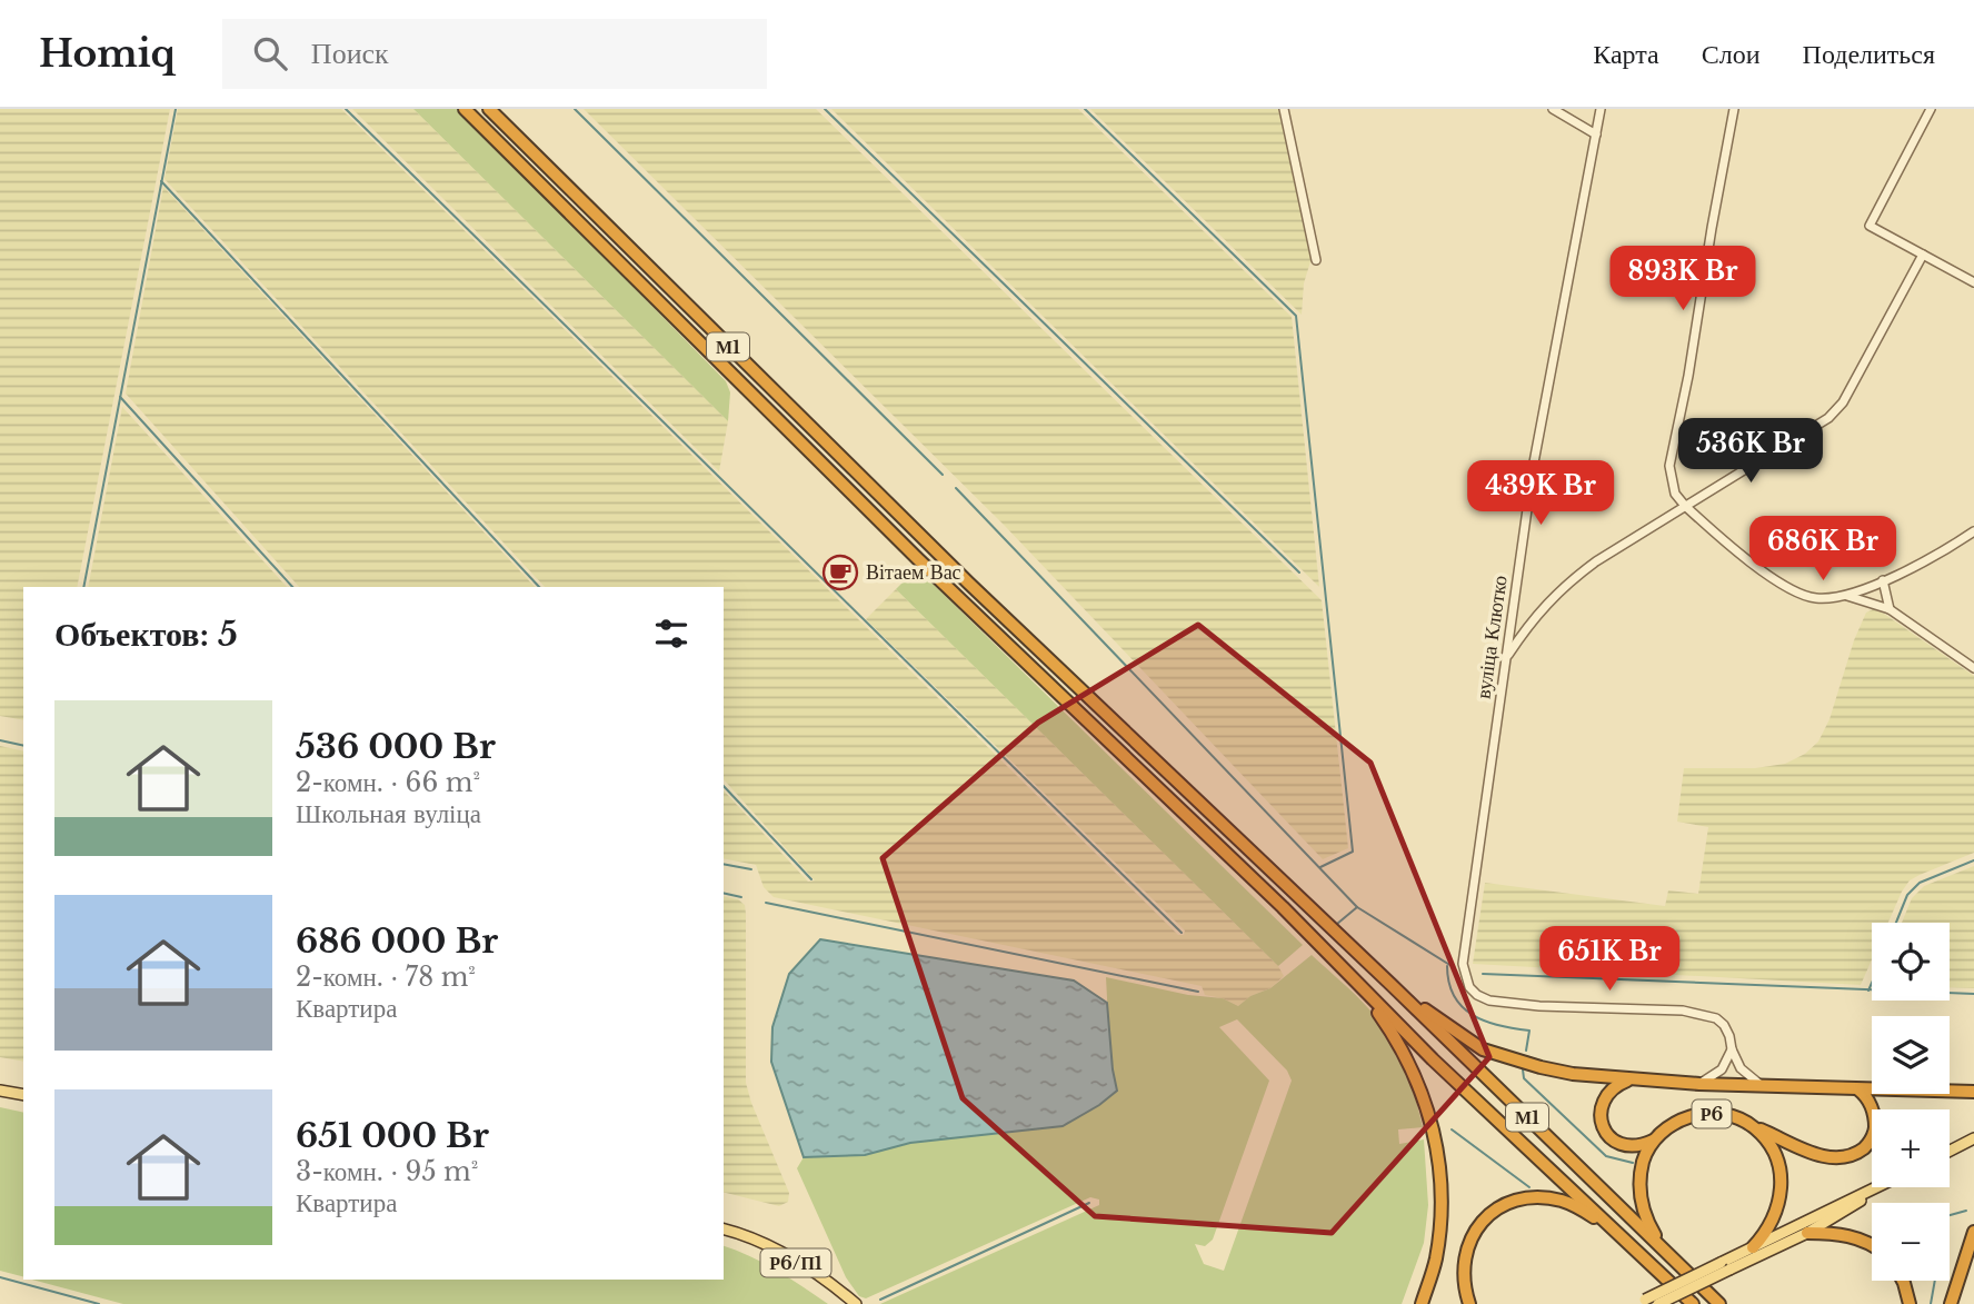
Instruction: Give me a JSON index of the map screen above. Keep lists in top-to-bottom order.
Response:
{
  "streets": {
    "highway": ["М1", "Р6"],
    "main road": ["Р6/П1"],
    "street": ["вуліца Клютко"]
  },
  "crossings": [
    ["М1", "Р6"]
  ],
  "places": {
    "cafe": ["Вітаем Вас"]
  },
  "page": {
    "header": "Homiq",
    "search": "Поиск",
    "nav": ["Карта", "Слои", "Поделиться"],
    "price": [
      "893K Br",
      "536K Br",
      "439K Br",
      "686K Br",
      "651K Br"
    ],
    "heading": "Объектов: 5",
    "list": [
      {
        "name": "536 000 Br",
        "note": "2-комн. · 66 m² · Школьная вуліца"
      },
      {
        "name": "686 000 Br",
        "note": "2-комн. · 78 m² · Квартира"
      },
      {
        "name": "651 000 Br",
        "note": "3-комн. · 95 m² · Квартира"
      }
    ],
    "map_buttons": ["+", "−"]
  }
}
